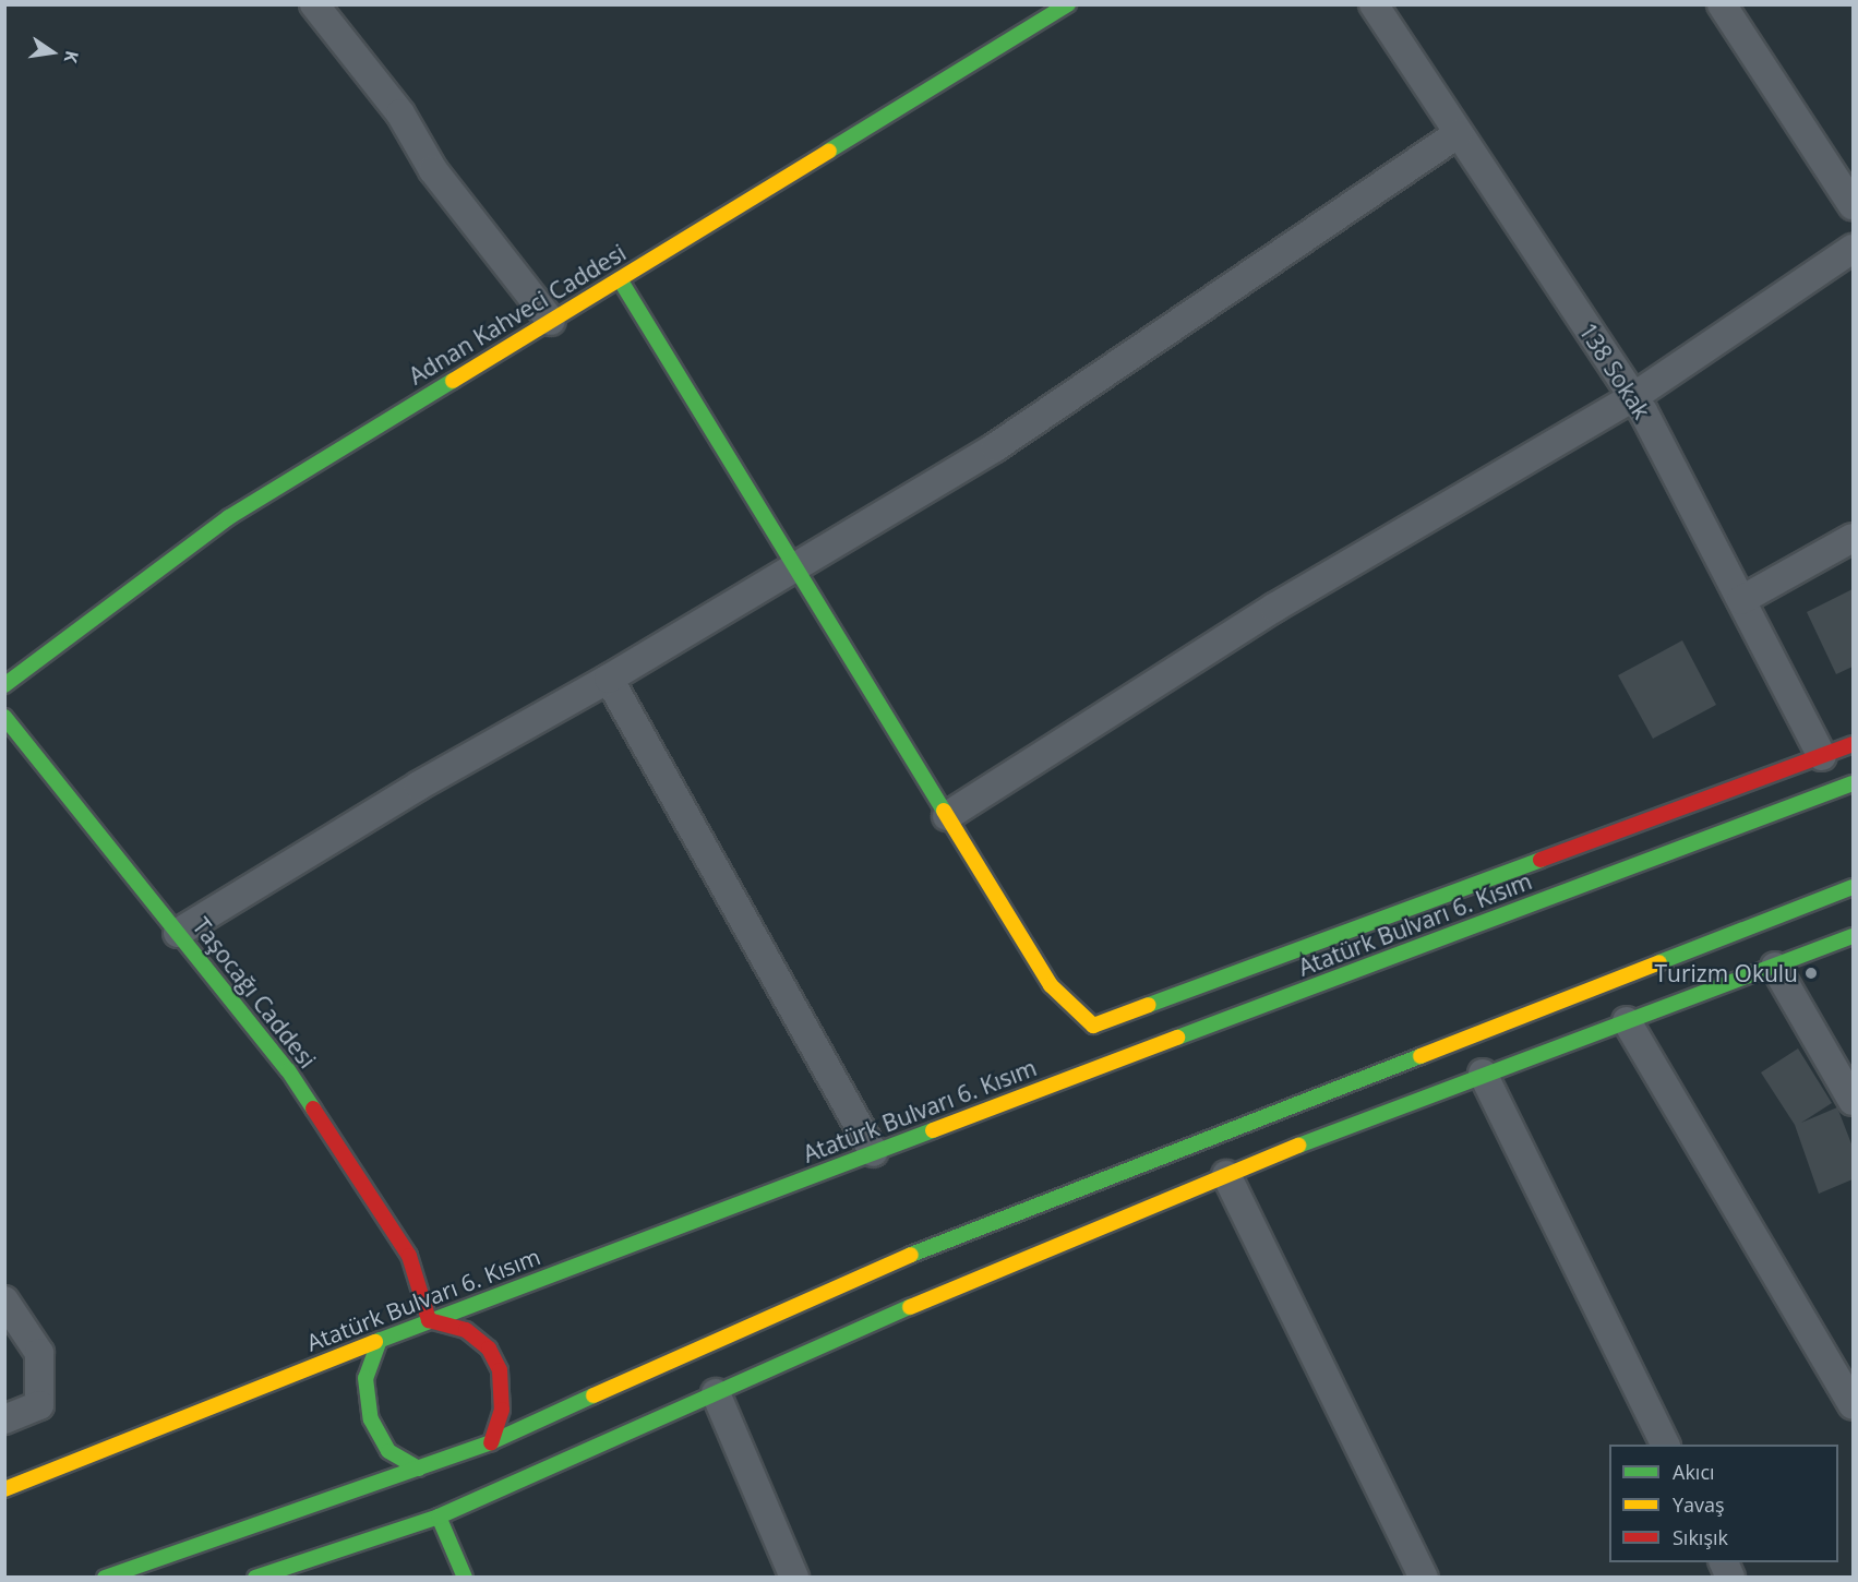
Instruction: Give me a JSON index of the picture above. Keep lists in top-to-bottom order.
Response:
{
  "streets": {
    "main road": ["Adnan Kahveci Caddesi", "Atatürk Bulvarı 6. Kısım", "Taşocağı Caddesi"],
    "street": ["138 Sokak"]
  },
  "crossings": [
    ["Atatürk Bulvarı 6. Kısım", "Taşocağı Caddesi"]
  ],
  "places": ["Turizm Okulu"],
  "legend": ["Akıcı", "Yavaş", "Sıkışık"],
  "north": "right"
}
